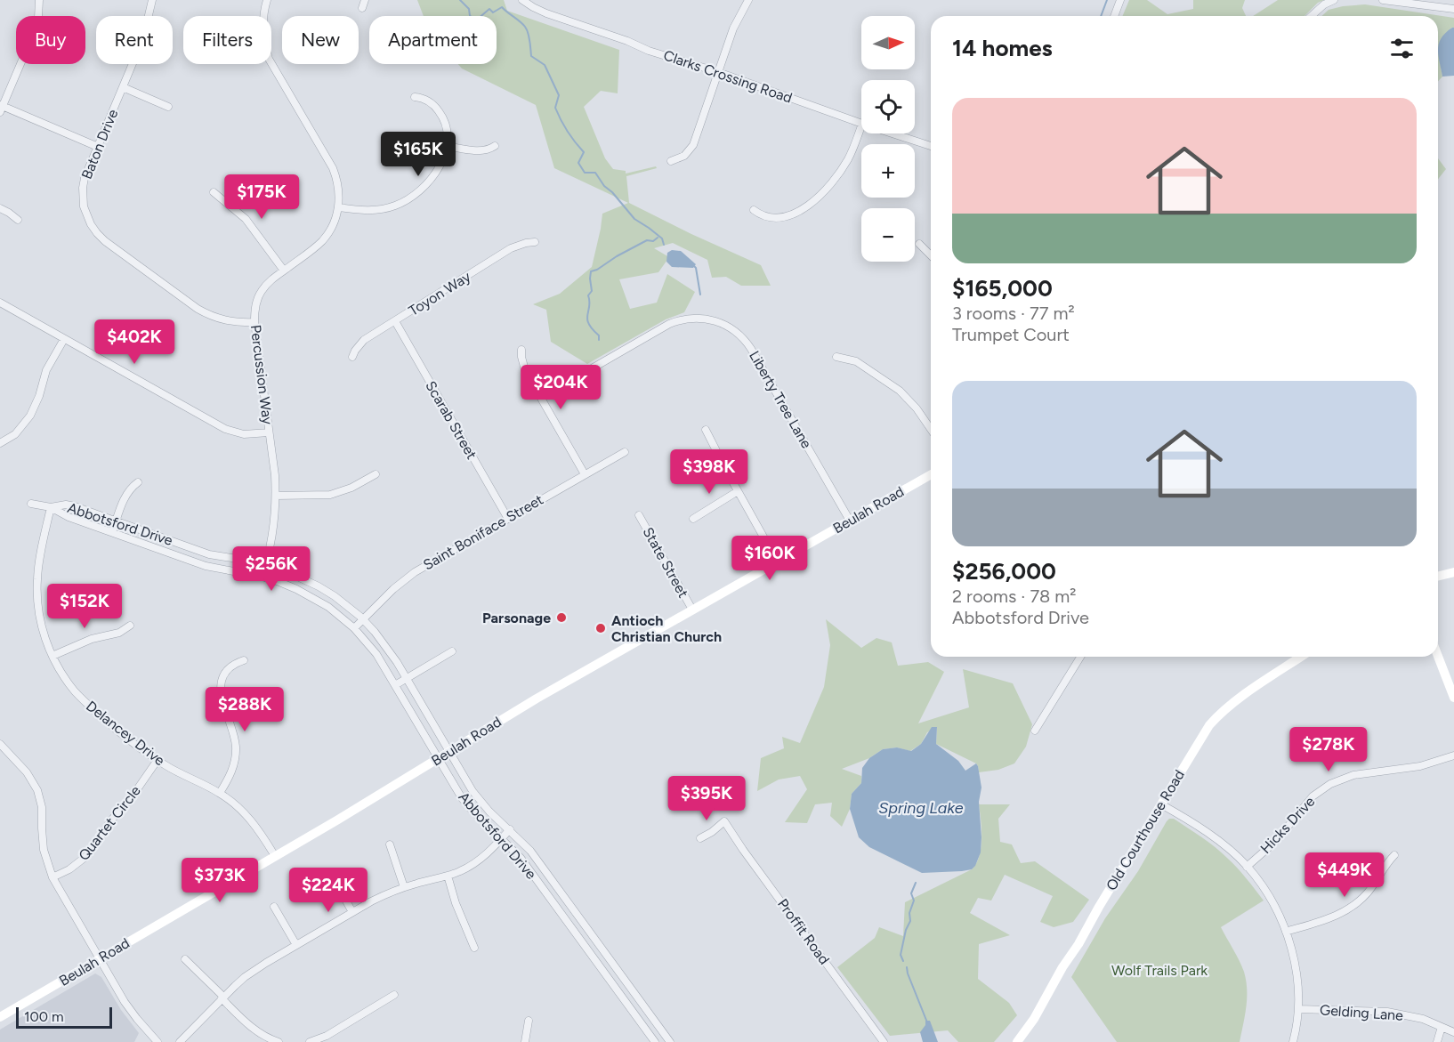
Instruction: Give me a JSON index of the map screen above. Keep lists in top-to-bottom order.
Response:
{
  "streets": {
    "main road": ["Beulah Road", "Old Courthouse Road"],
    "street": [
      "Clarks Crossing Road",
      "Baton Drive",
      "Toyon Way",
      "Percussion Way",
      "Liberty Tree Lane",
      "Scarab Street",
      "Abbotsford Drive",
      "Saint Boniface Street",
      "State Street",
      "Delancey Drive",
      "Quartet Circle",
      "Hicks Drive",
      "Proffit Road",
      "Gelding Lane"
    ]
  },
  "crossings": [
    ["Baton Drive", "Percussion Way"],
    ["Toyon Way", "Scarab Street"],
    ["Percussion Way", "Abbotsford Drive"],
    ["Liberty Tree Lane", "Beulah Road"],
    ["Scarab Street", "Saint Boniface Street"],
    ["Beulah Road", "Abbotsford Drive"],
    ["Beulah Road", "State Street"],
    ["Beulah Road", "Delancey Drive"],
    ["Abbotsford Drive", "Saint Boniface Street"],
    ["Abbotsford Drive", "Delancey Drive"],
    ["Delancey Drive", "Quartet Circle"]
  ],
  "water": ["Spring Lake"],
  "parks": ["Wolf Trails Park"],
  "places": ["Parsonage", "Antioch Christian Church"],
  "scale_bar": "100 m",
  "north": "right",
  "page": {
    "map_buttons": ["+", "−"],
    "chip": [
      "Buy",
      "Rent",
      "Filters",
      "New",
      "Apartment"
    ],
    "heading": "14 homes",
    "list": [
      {
        "name": "$165,000",
        "note": "3 rooms · 77 m² · Trumpet Court"
      },
      {
        "name": "$256,000",
        "note": "2 rooms · 78 m² · Abbotsford Drive"
      }
    ],
    "price": [
      "$165K",
      "$175K",
      "$402K",
      "$204K",
      "$398K",
      "$160K",
      "$256K",
      "$152K",
      "$288K",
      "$278K",
      "$395K",
      "$449K",
      "$373K",
      "$224K"
    ],
    "scale": "100 m"
  }
}
